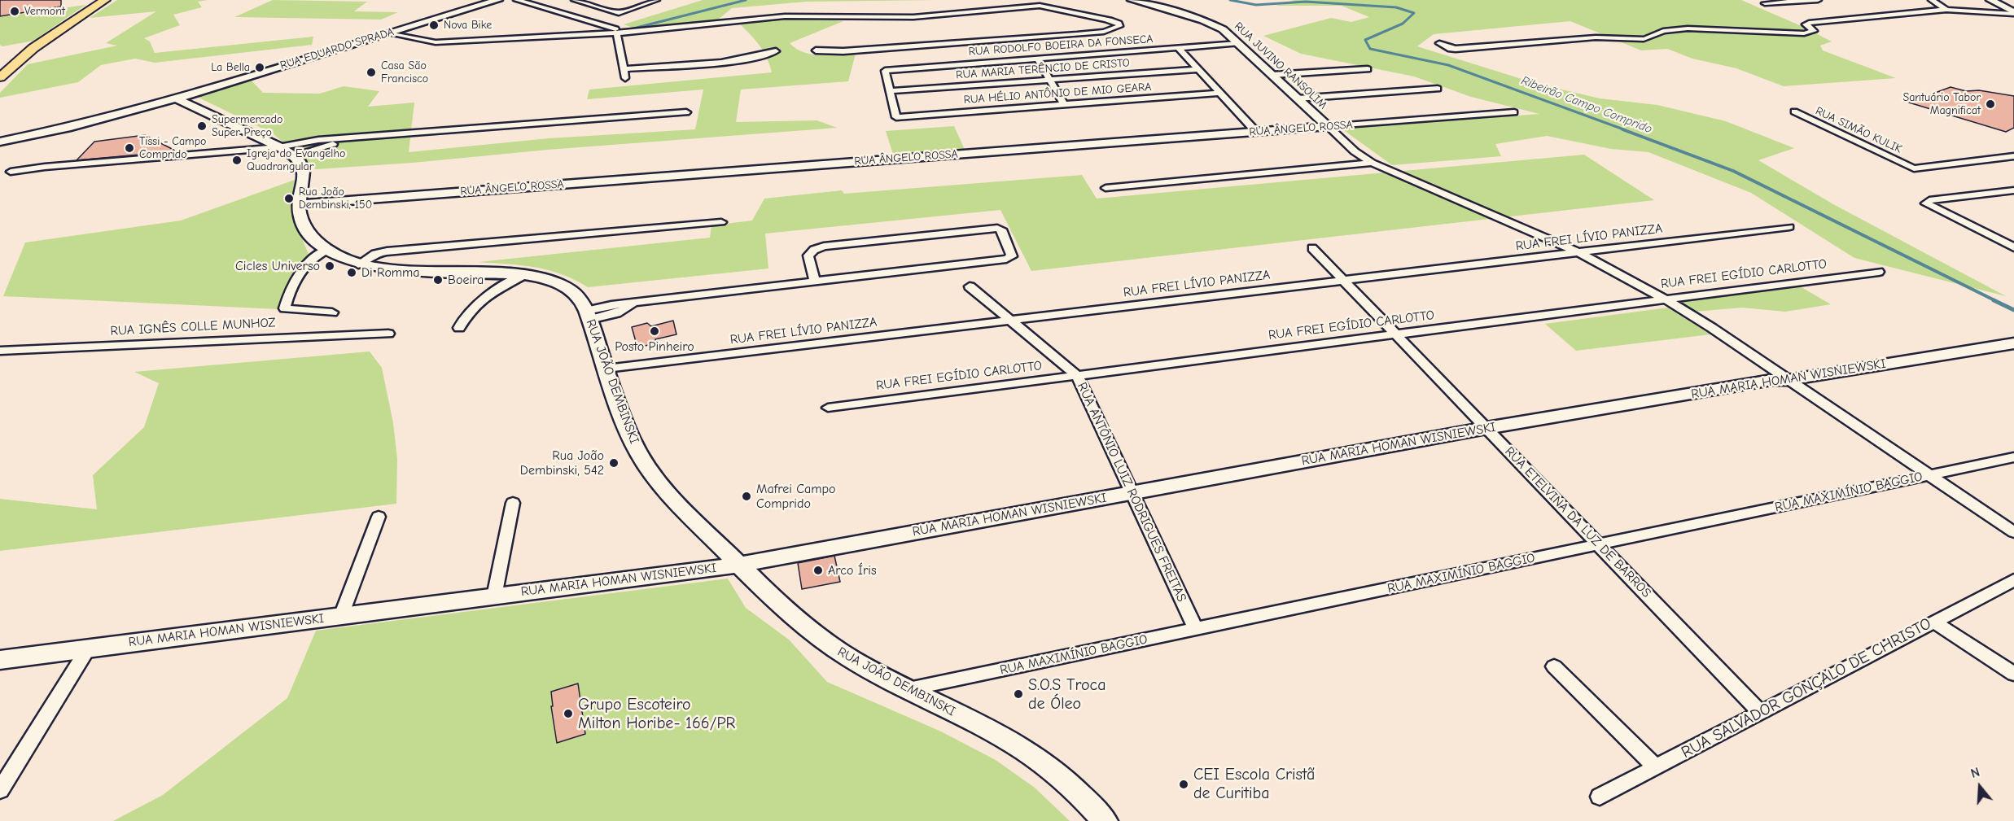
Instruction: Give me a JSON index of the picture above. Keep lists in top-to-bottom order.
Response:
{
  "streets": {
    "street": [
      "RUA RODOLFO BOEIRA DA FONSECA",
      "RUA EDUARDO SPRADA",
      "RUA JUVINO RANSOLIM",
      "RUA MARIA TERÊNCIO DE CRISTO",
      "RUA HÉLIO ANTÔNIO DE MIO GEARA",
      "RUA ÂNGELO ROSSA",
      "RUA SIMÃO KULIK",
      "RUA FREI LÍVIO PANIZZA",
      "RUA FREI EGÍDIO CARLOTTO",
      "RUA IGNÊS COLLE MUNHOZ",
      "RUA MARIA HOMAN WISNIEWSKI",
      "RUA JOÃO DEMBINSKI",
      "RUA ANTÔNIO LUIZ RODRIGUES FREITAS",
      "RUA MAXIMÍNIO BAGGIO",
      "RUA ETELVINA DA LUZ DE BARROS",
      "RUA SALVADOR GONÇALO DE CHRISTO"
    ]
  },
  "crossings": [
    ["RUA RODOLFO BOEIRA DA FONSECA", "RUA JUVINO RANSOLIM"],
    ["RUA RODOLFO BOEIRA DA FONSECA", "RUA MARIA TERÊNCIO DE CRISTO"],
    ["RUA RODOLFO BOEIRA DA FONSECA", "RUA HÉLIO ANTÔNIO DE MIO GEARA"],
    ["RUA JUVINO RANSOLIM", "RUA ÂNGELO ROSSA"],
    ["RUA MARIA TERÊNCIO DE CRISTO", "RUA HÉLIO ANTÔNIO DE MIO GEARA"],
    ["RUA ÂNGELO ROSSA", "RUA JOÃO DEMBINSKI"],
    ["RUA FREI LÍVIO PANIZZA", "RUA JOÃO DEMBINSKI"],
    ["RUA FREI LÍVIO PANIZZA", "RUA ANTÔNIO LUIZ RODRIGUES FREITAS"],
    ["RUA FREI LÍVIO PANIZZA", "RUA ETELVINA DA LUZ DE BARROS"],
    ["RUA FREI EGÍDIO CARLOTTO", "RUA ANTÔNIO LUIZ RODRIGUES FREITAS"],
    ["RUA FREI EGÍDIO CARLOTTO", "RUA ETELVINA DA LUZ DE BARROS"],
    ["RUA MARIA HOMAN WISNIEWSKI", "RUA JOÃO DEMBINSKI"],
    ["RUA MARIA HOMAN WISNIEWSKI", "RUA ANTÔNIO LUIZ RODRIGUES FREITAS"],
    ["RUA MARIA HOMAN WISNIEWSKI", "RUA ETELVINA DA LUZ DE BARROS"],
    ["RUA JOÃO DEMBINSKI", "RUA MAXIMÍNIO BAGGIO"],
    ["RUA ANTÔNIO LUIZ RODRIGUES FREITAS", "RUA MAXIMÍNIO BAGGIO"],
    ["RUA MAXIMÍNIO BAGGIO", "RUA ETELVINA DA LUZ DE BARROS"],
    ["RUA ETELVINA DA LUZ DE BARROS", "RUA SALVADOR GONÇALO DE CHRISTO"]
  ],
  "water": ["Ribeirão Campo Comprido"],
  "places": [
    "Vermont",
    "Nova Bike",
    "La Bella",
    "Casa São Francisco",
    "Santuário Tabor Magnificat",
    "Supermercado Super Preço",
    "Tissi - Campo Comprido",
    "Igreja do Evangelho Quadrangular",
    "Rua João Dembinski, 150",
    "Cicles Universo",
    "Di Romma",
    "Boeira",
    "Posto Pinheiro",
    "Rua João Dembinski, 542",
    "Mafrei Campo Comprido",
    "Arco Íris",
    "S.O.S Troca de Óleo",
    "Grupo Escoteiro Milton Horibe- 166/PR",
    "CEI Escola Cristã de Curitiba"
  ],
  "north": "top"
}
